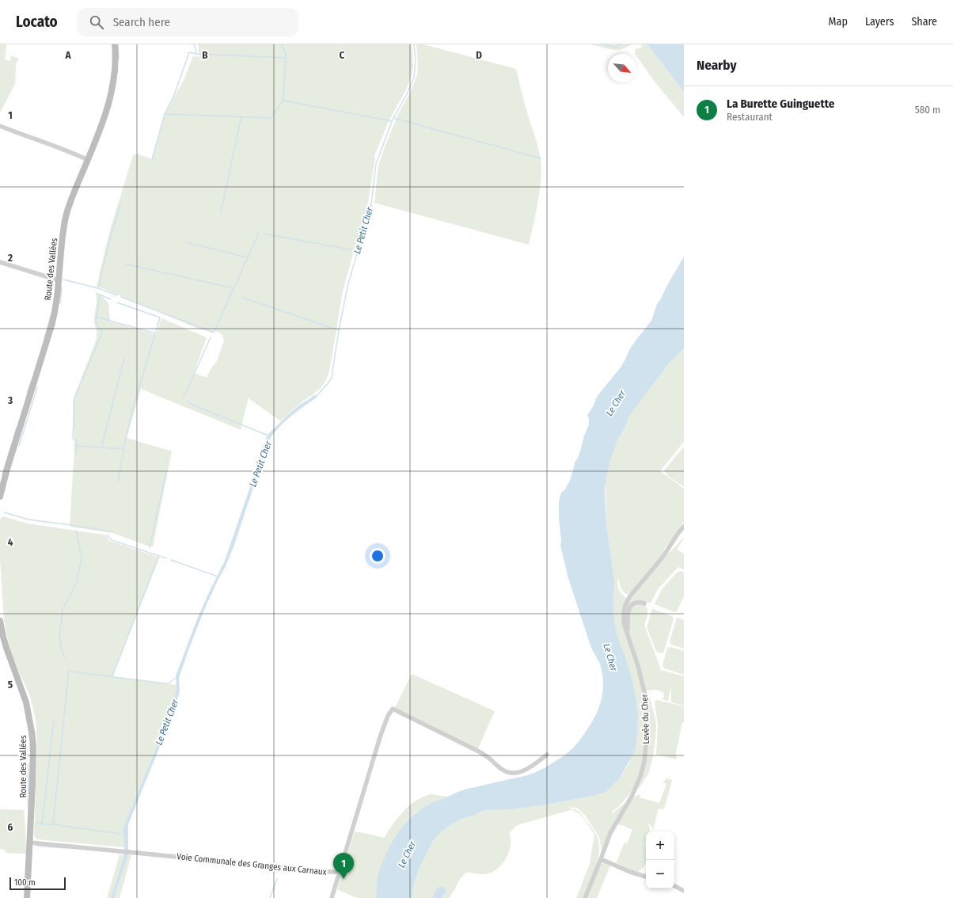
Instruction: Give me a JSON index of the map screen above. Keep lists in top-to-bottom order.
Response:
{
  "streets": {
    "main road": ["Route des Vallées"],
    "street": ["Levée du Cher", "Voie Communale des Granges aux Carnaux"]
  },
  "crossings": [
    ["Route des Vallées", "Voie Communale des Granges aux Carnaux"]
  ],
  "water": ["Le Petit Cher", "Le Cher"],
  "scale_bar": "100 m",
  "north": "bottom right",
  "page": {
    "header": "Locato",
    "search": "Search here",
    "nav": ["Map", "Layers", "Share"],
    "heading": "Nearby",
    "list": [
      {
        "mark": "1",
        "name": "La Burette Guinguette",
        "note": "Restaurant",
        "value": "580 m"
      }
    ],
    "map_buttons": ["+", "−"],
    "pins": "1",
    "scale": "100 m"
  },
  "grid": {
    "columns": [
      "A",
      "B",
      "C",
      "D"
    ],
    "rows": [
      "1",
      "2",
      "3",
      "4",
      "5",
      "6"
    ]
  }
}
